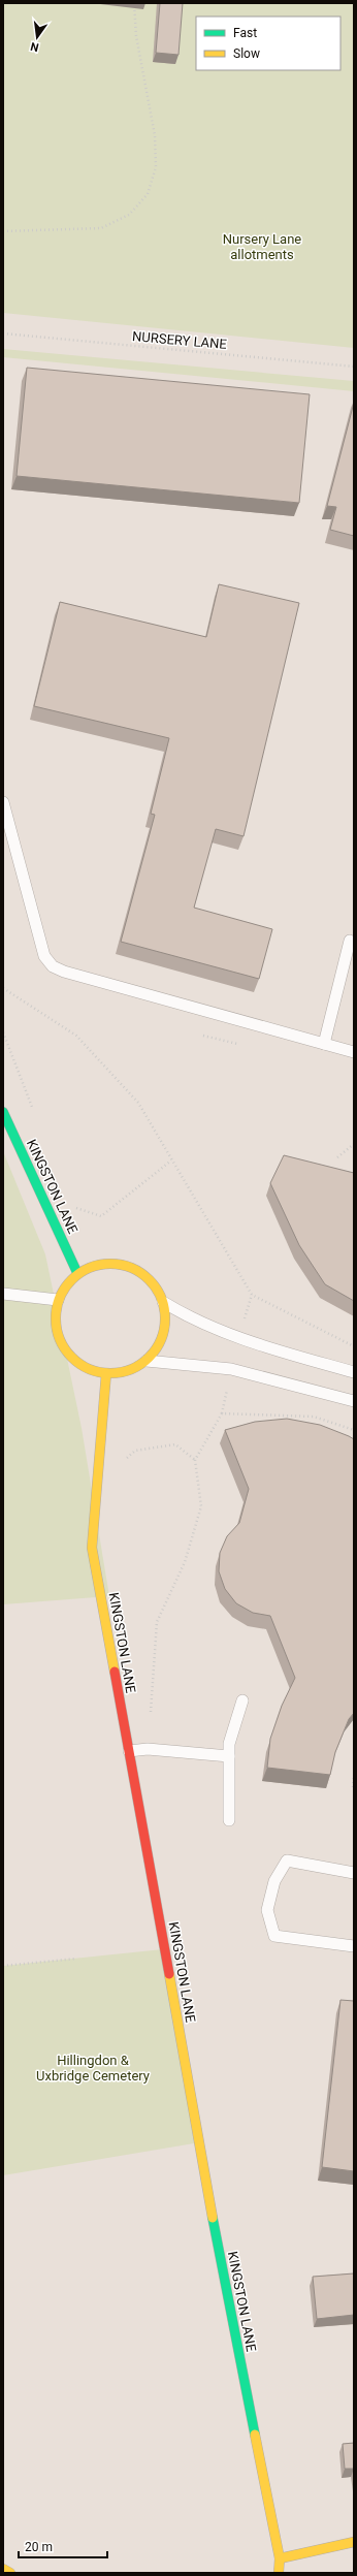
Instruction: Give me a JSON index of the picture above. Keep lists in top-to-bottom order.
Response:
{
  "streets": {
    "street": ["KINGSTON LANE"],
    "path": ["NURSERY LANE"]
  },
  "parks": ["Nursery Lane allotments", "Hillingdon & Uxbridge Cemetery"],
  "legend": ["Fast", "Slow"],
  "scale_bar": "20 m",
  "north": "bottom"
}
